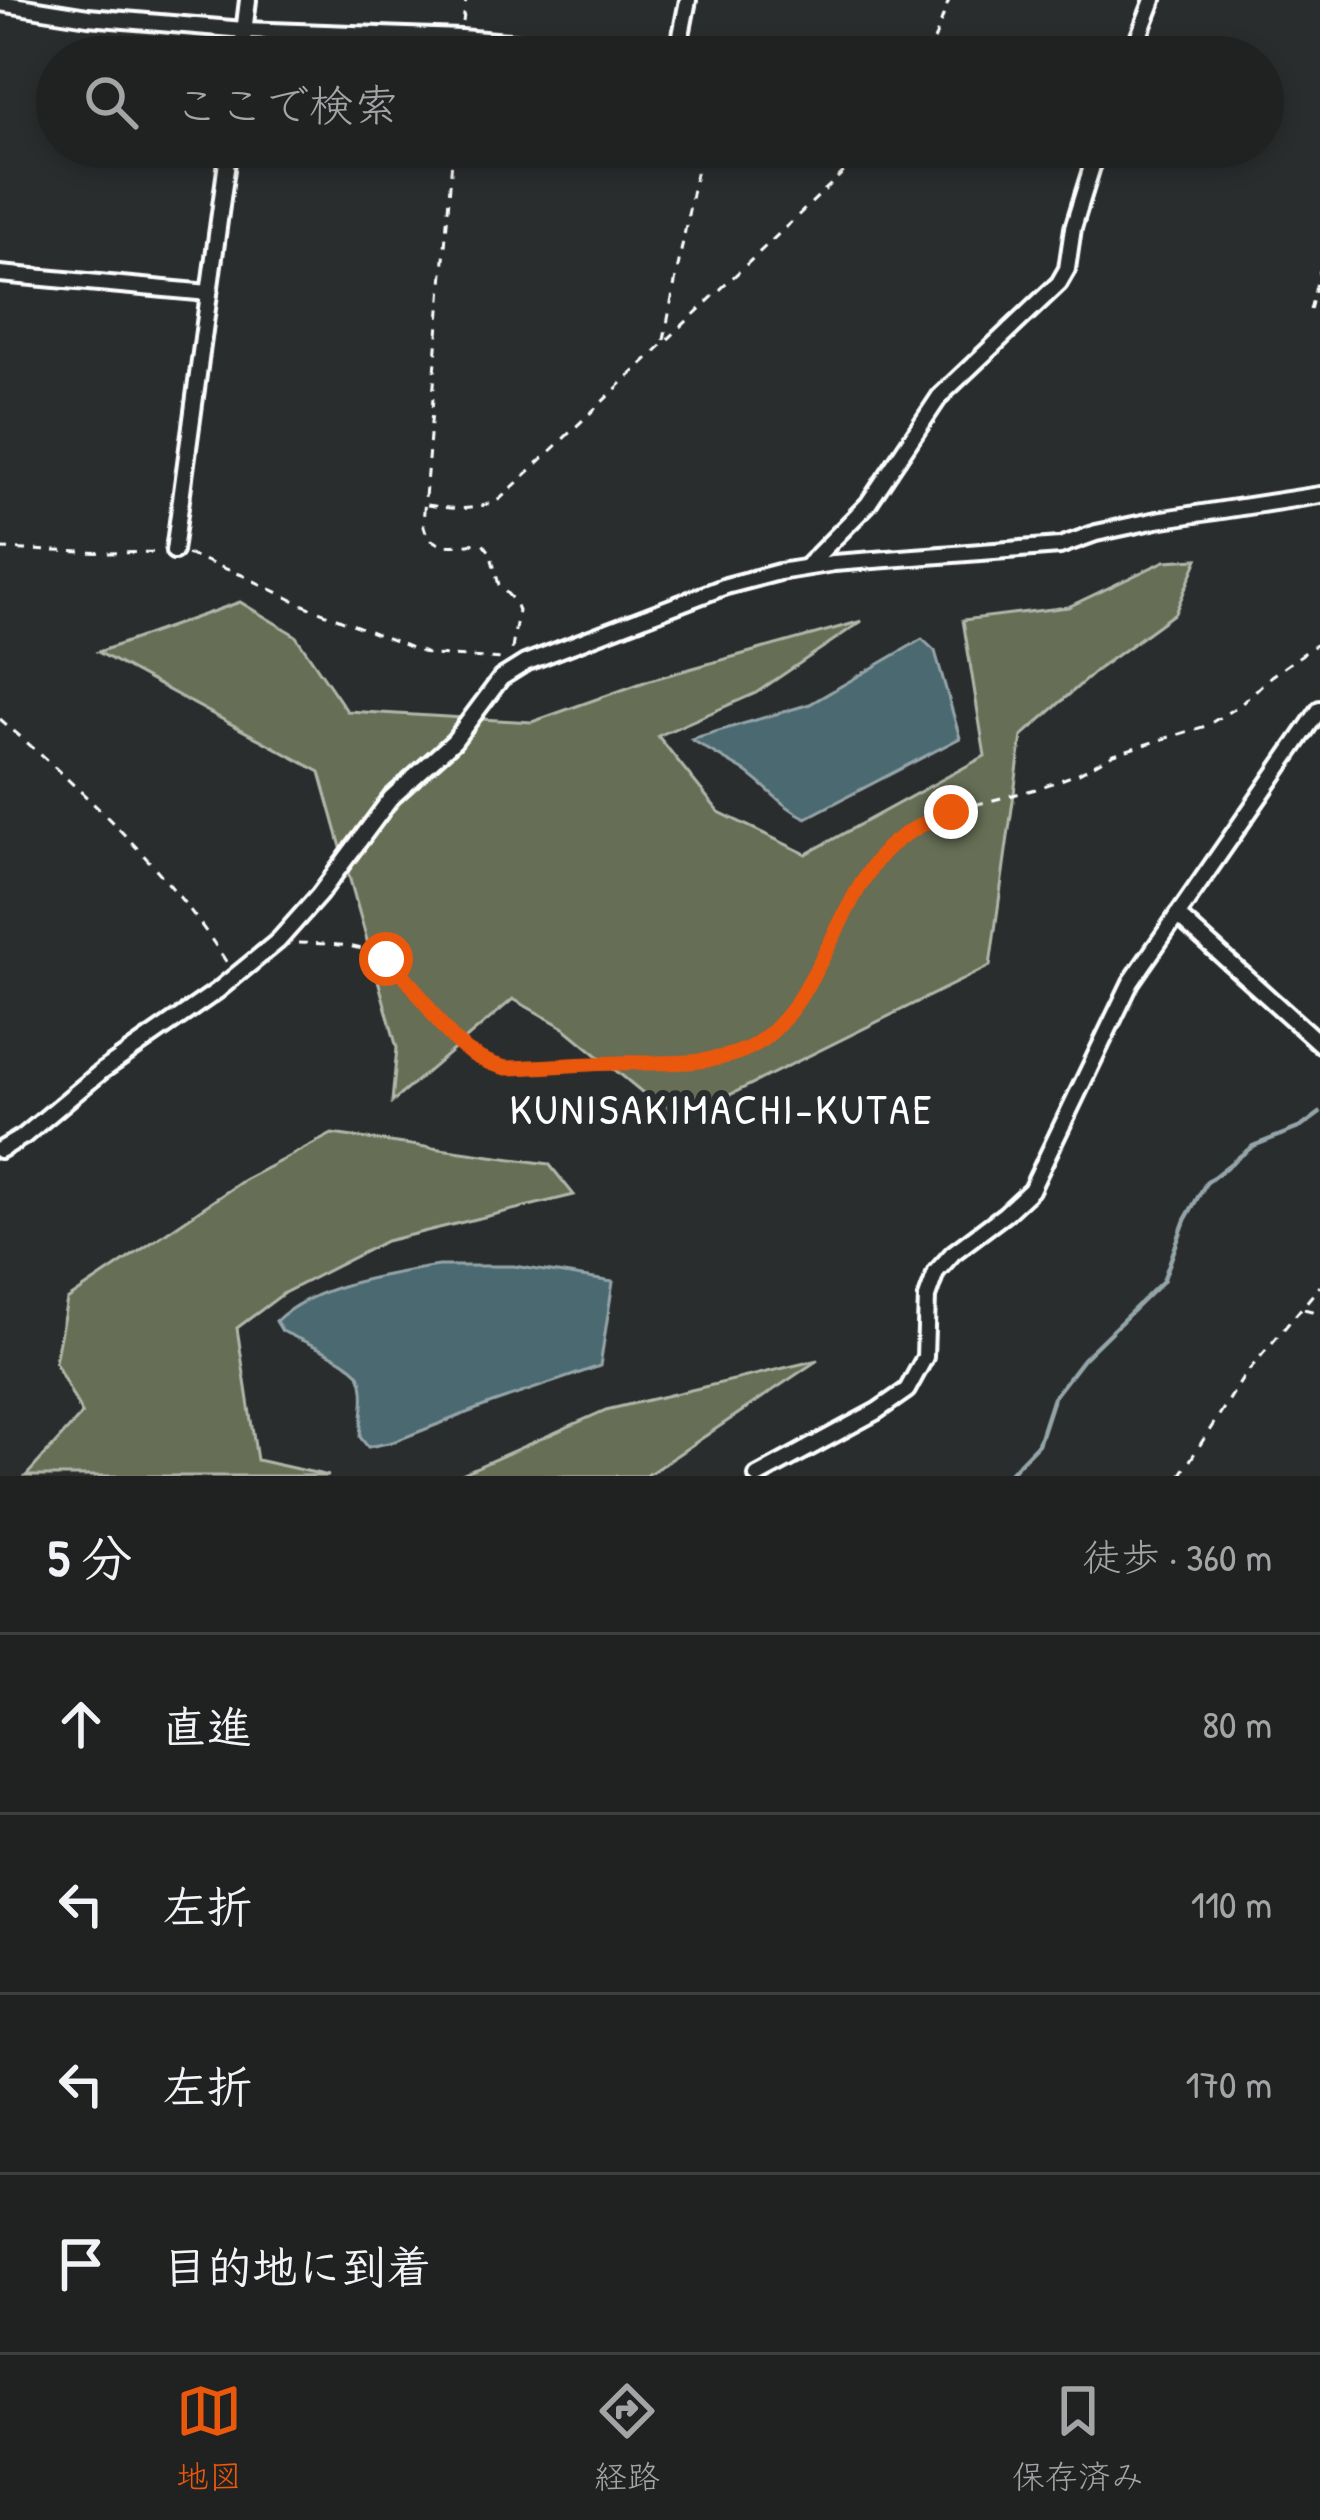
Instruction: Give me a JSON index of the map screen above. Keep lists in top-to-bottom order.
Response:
{
  "districts": ["KUNISAKIMACHI-KUTAE"],
  "page": {
    "search": "ここで検索",
    "heading": ["5 分", "徒歩 · 360 m"],
    "list": [
      ["直進", "80 m"],
      ["左折", "110 m"],
      ["左折", "170 m"],
      "目的地に到着"
    ],
    "nav": ["地図", "経路", "保存済み"]
  }
}
